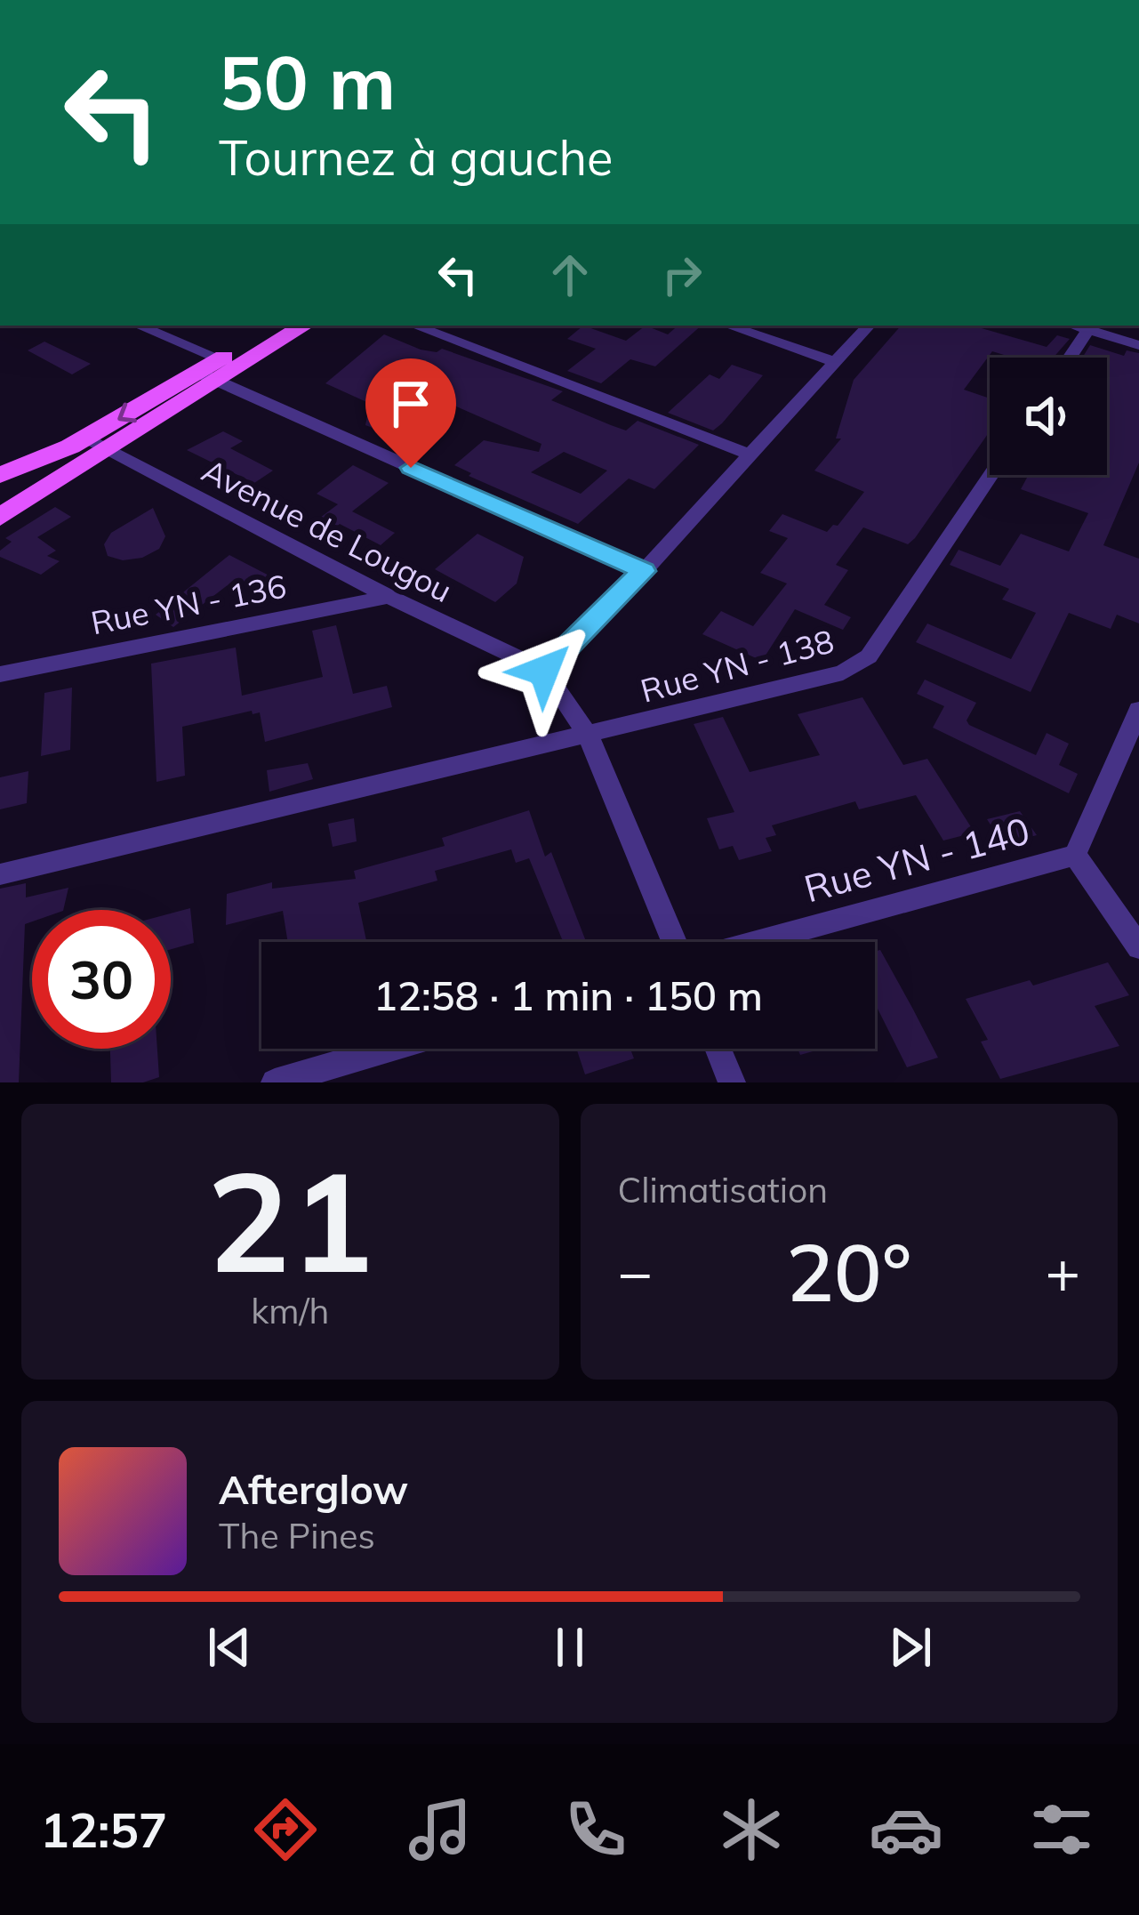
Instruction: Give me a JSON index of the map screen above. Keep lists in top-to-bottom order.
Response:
{
  "streets": {
    "street": [
      "Avenue de Lougou",
      "Rue YN - 136",
      "Rue YN - 138",
      "Rue YN - 140"
    ]
  },
  "crossings": [
    ["Avenue de Lougou", "Rue YN - 136"]
  ],
  "page": {
    "turn": ["50 m", "Tournez à gauche"],
    "limit": "30",
    "trip": "12:58 · 1 min · 150 m",
    "tile": [
      ["21", "km/h"],
      "Climatisation"
    ],
    "heat": ["−", "20°", "+"],
    "song": ["Afterglow", "The Pines"],
    "tabs": "12:57"
  }
}
